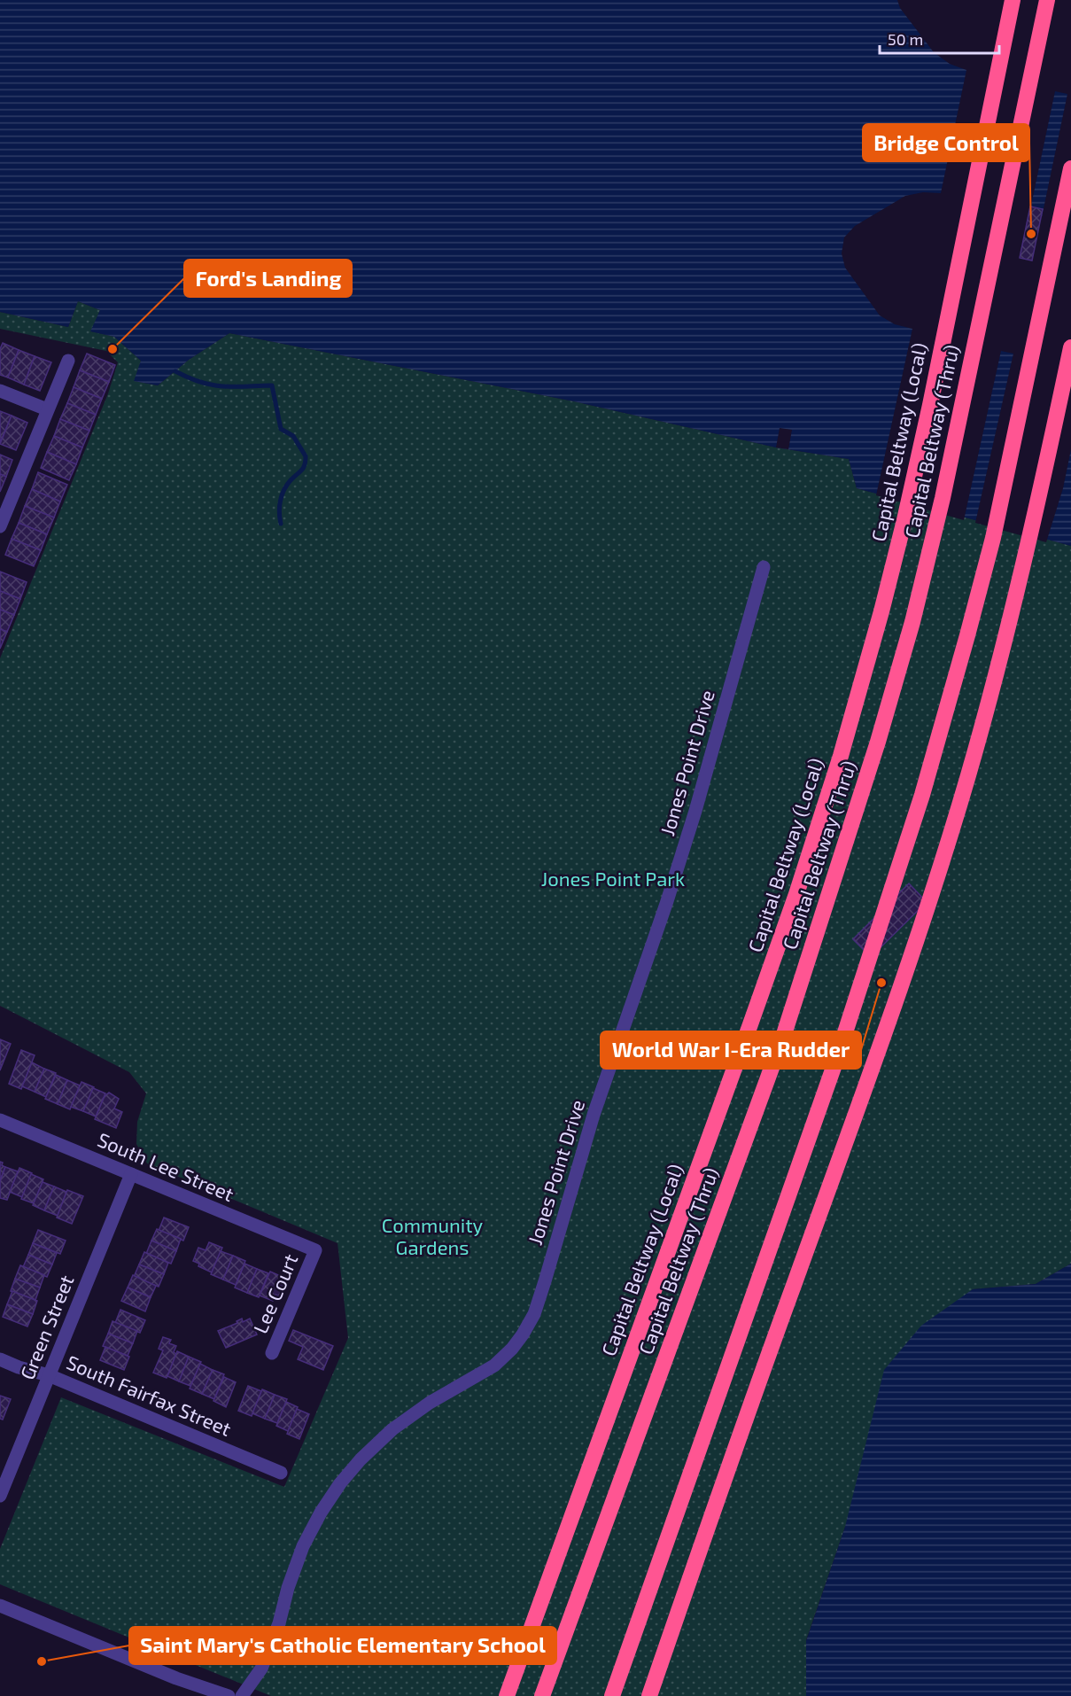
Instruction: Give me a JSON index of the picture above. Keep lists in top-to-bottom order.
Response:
{
  "streets": {
    "highway": ["Capital Beltway (Thru)", "Capital Beltway (Local)"],
    "street": [
      "Jones Point Drive",
      "South Lee Street",
      "Lee Court",
      "Green Street",
      "South Fairfax Street"
    ]
  },
  "crossings": [
    ["South Lee Street", "Lee Court"],
    ["South Lee Street", "Green Street"],
    ["Green Street", "South Fairfax Street"]
  ],
  "parks": ["Jones Point Park", "Community Gardens"],
  "places": [
    "Bridge Control",
    "Ford's Landing",
    "World War I-Era Rudder",
    "Saint Mary's Catholic Elementary School"
  ],
  "scale_bar": "50 m"
}
